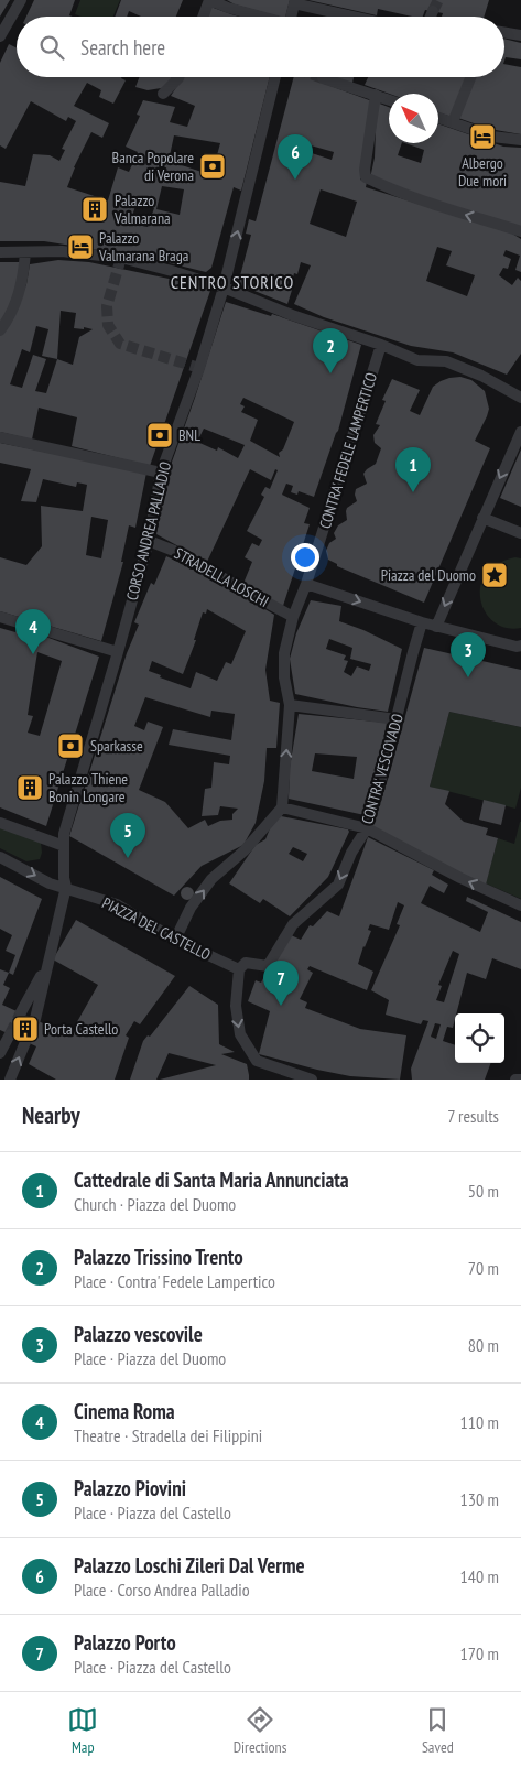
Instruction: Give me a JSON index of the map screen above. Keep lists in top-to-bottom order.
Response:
{
  "streets": {
    "street": [
      "CONTRA' FEDELE LAMPERTICO",
      "CORSO ANDREA PALLADIO",
      "STRADELLA LOSCHI",
      "CONTRA' VESCOVADO",
      "PIAZZA DEL CASTELLO"
    ]
  },
  "crossings": [
    ["CONTRA' FEDELE LAMPERTICO", "STRADELLA LOSCHI"],
    ["CORSO ANDREA PALLADIO", "STRADELLA LOSCHI"],
    ["CORSO ANDREA PALLADIO", "PIAZZA DEL CASTELLO"],
    ["CONTRA' VESCOVADO", "PIAZZA DEL CASTELLO"]
  ],
  "districts": ["CENTRO STORICO"],
  "places": {
    "hotel": ["Albergo Due mori", "Palazzo Valmarana Braga"],
    "bank": ["Banca Popolare di Verona", "BNL", "Sparkasse"],
    "building": ["Palazzo Valmarana", "Palazzo Thiene Bonin Longare", "Porta Castello"],
    "place": ["Piazza del Duomo"]
  },
  "north": "top left",
  "page": {
    "search": "Search here",
    "pins": [
      "6",
      "2",
      "1",
      "4",
      "3",
      "5",
      "7"
    ],
    "heading": ["Nearby", "7 results"],
    "list": [
      {
        "mark": "1",
        "name": "Cattedrale di Santa Maria Annunciata",
        "note": "Church · Piazza del Duomo",
        "value": "50 m"
      },
      {
        "mark": "2",
        "name": "Palazzo Trissino Trento",
        "note": "Place · Contra' Fedele Lampertico",
        "value": "70 m"
      },
      {
        "mark": "3",
        "name": "Palazzo vescovile",
        "note": "Place · Piazza del Duomo",
        "value": "80 m"
      },
      {
        "mark": "4",
        "name": "Cinema Roma",
        "note": "Theatre · Stradella dei Filippini",
        "value": "110 m"
      },
      {
        "mark": "5",
        "name": "Palazzo Piovini",
        "note": "Place · Piazza del Castello",
        "value": "130 m"
      },
      {
        "mark": "6",
        "name": "Palazzo Loschi Zileri Dal Verme",
        "note": "Place · Corso Andrea Palladio",
        "value": "140 m"
      },
      {
        "mark": "7",
        "name": "Palazzo Porto",
        "note": "Place · Piazza del Castello",
        "value": "170 m"
      }
    ],
    "nav": ["Map", "Directions", "Saved"]
  }
}
